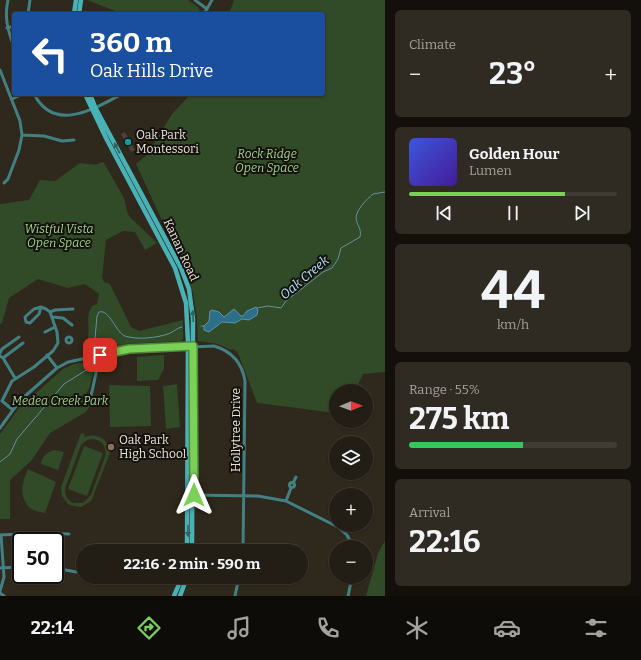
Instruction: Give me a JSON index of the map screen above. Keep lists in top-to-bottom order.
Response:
{
  "streets": {
    "main road": ["Kanan Road"],
    "street": ["Hollytree Drive"]
  },
  "crossings": [
    ["Kanan Road", "Hollytree Drive"]
  ],
  "water": ["Oak Creek"],
  "parks": ["Rock Ridge Open Space", "Wistful Vista Open Space", "Medea Creek Park"],
  "places": ["Oak Park Montessori", "Oak Park High School"],
  "north": "right",
  "page": {
    "tile": [
      "Climate",
      ["44", "km/h"],
      ["Range · 55%", "275 km"],
      ["Arrival", "22:16"]
    ],
    "turn": ["360 m", "Oak Hills Drive"],
    "heat": ["−", "23°", "+"],
    "song": ["Golden Hour", "Lumen"],
    "map_buttons": ["+", "−"],
    "limit": "50",
    "trip": "22:16 · 2 min · 590 m",
    "tabs": "22:14"
  }
}
